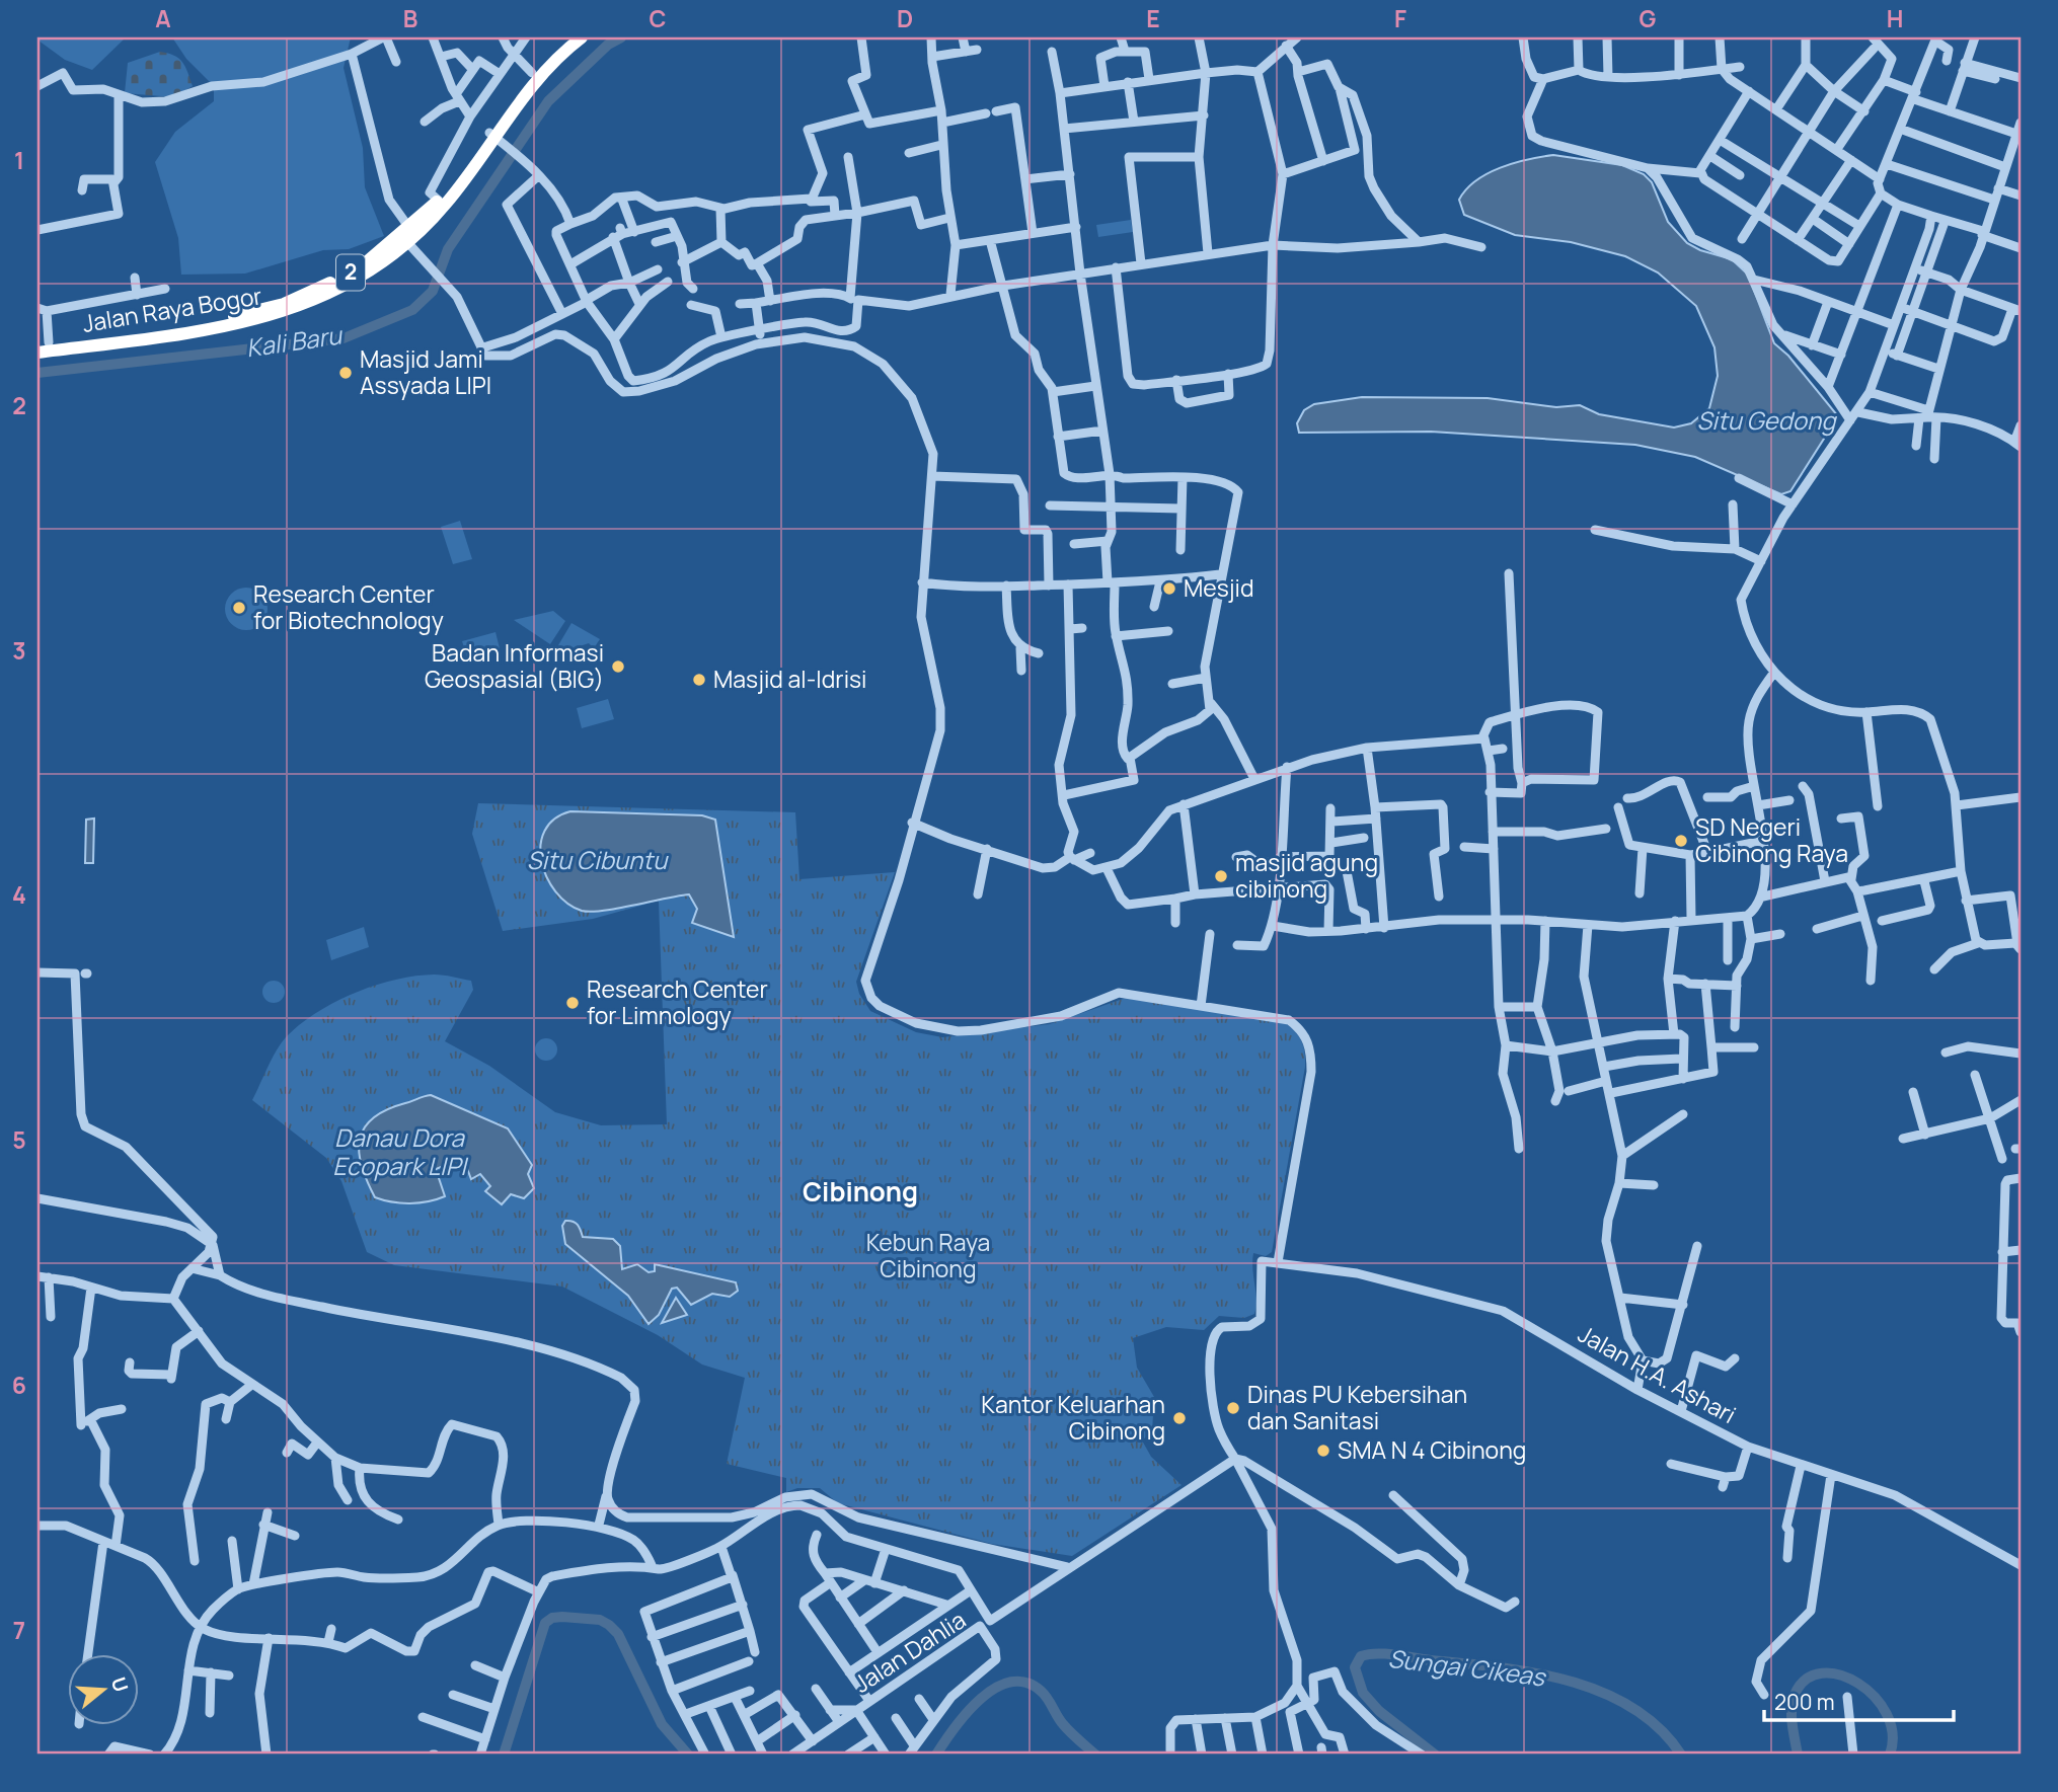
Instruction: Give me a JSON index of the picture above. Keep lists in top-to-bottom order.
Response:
{
  "streets": {
    "highway": ["2", "Jalan Raya Bogor"],
    "street": ["Jalan H.A. Ashari", "Jalan Dahlia"]
  },
  "districts": ["Cibinong"],
  "water": [
    "Kali Baru",
    "Situ Gedong",
    "Situ Cibuntu",
    "Danau Dora Ecopark LIPI",
    "Sungai Cikeas"
  ],
  "parks": ["Kebun Raya Cibinong"],
  "places": [
    "Masjid Jami Assyada LIPI",
    "Mesjid",
    "Research Center for Biotechnology",
    "Badan Informasi Geospasial (BIG)",
    "Masjid al-Idrisi",
    "SD Negeri Cibinong Raya",
    "masjid agung cibinong",
    "Research Center for Limnology",
    "Dinas PU Kebersihan dan Sanitasi",
    "Kantor Keluarhan Cibinong",
    "SMA N 4 Cibinong"
  ],
  "scale_bar": "200 m",
  "north": "right",
  "grid": {
    "columns": [
      "A",
      "B",
      "C",
      "D",
      "E",
      "F",
      "G",
      "H"
    ],
    "rows": [
      "1",
      "2",
      "3",
      "4",
      "5",
      "6",
      "7"
    ]
  }
}
